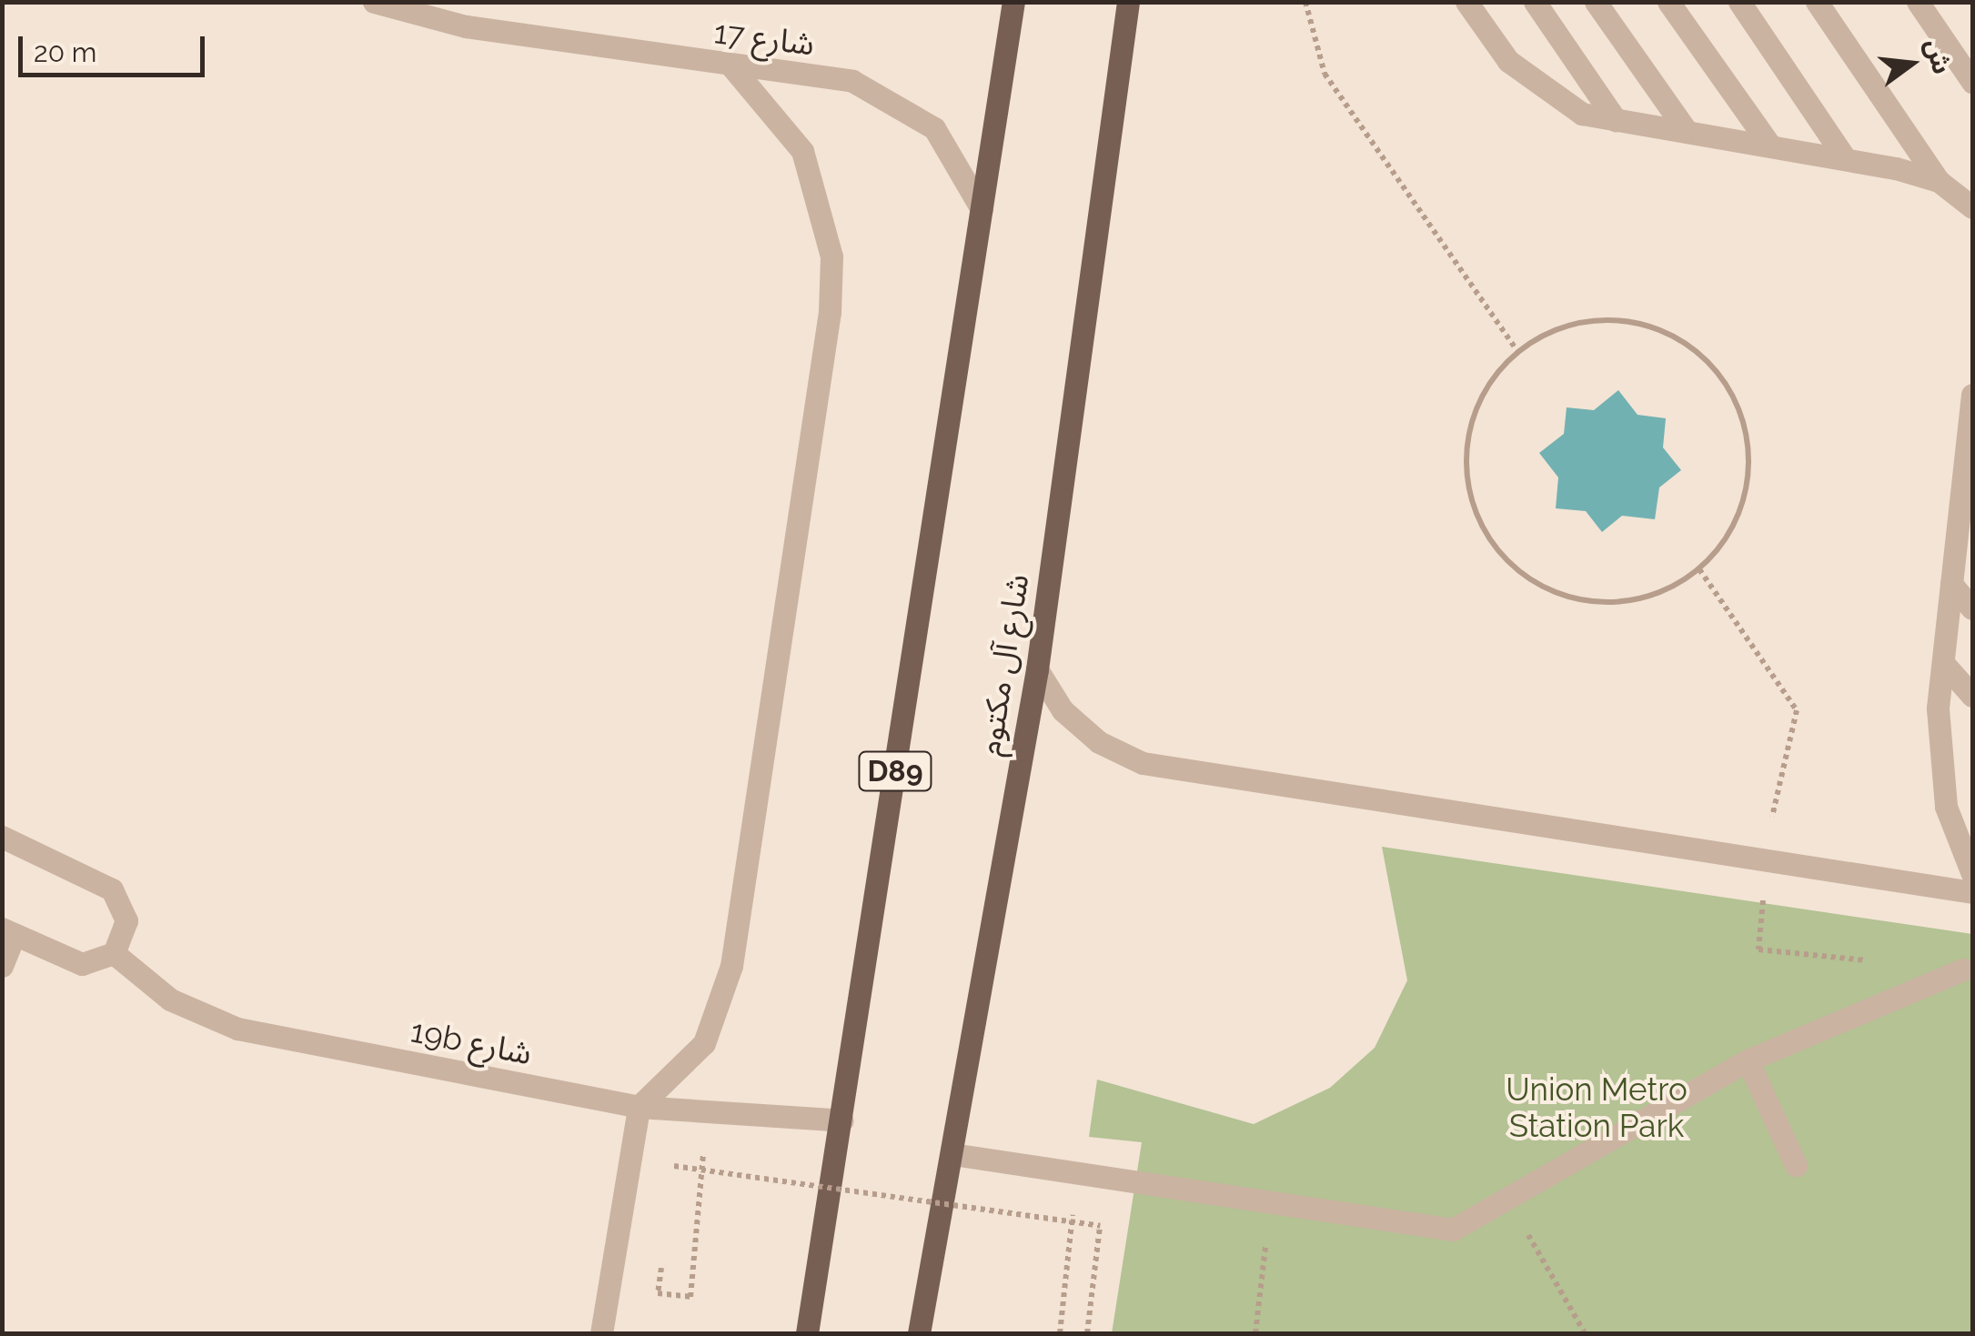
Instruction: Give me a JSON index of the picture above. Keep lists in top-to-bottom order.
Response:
{
  "streets": {
    "main road": ["شارع آل مكتوم", "D89"],
    "street": ["شارع 17", "19b شارع"]
  },
  "crossings": [
    ["شارع 17", "D89"],
    ["D89", "19b شارع"]
  ],
  "parks": ["Union Metro Station Park"],
  "scale_bar": "20 m",
  "north": "right"
}
